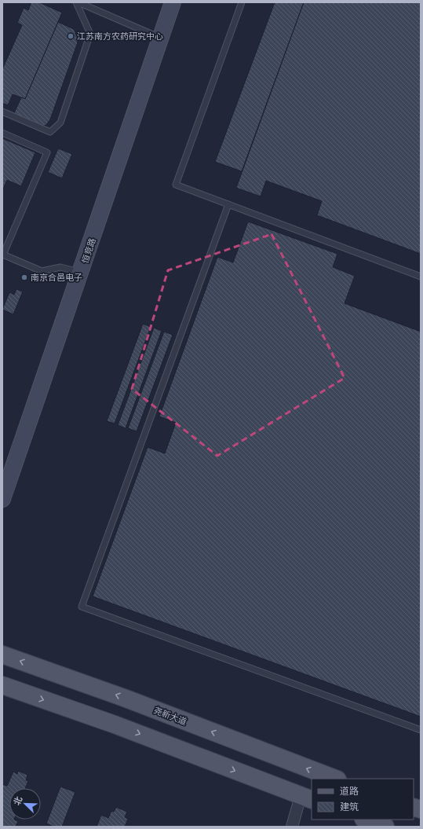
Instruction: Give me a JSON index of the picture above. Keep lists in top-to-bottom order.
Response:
{
  "streets": {
    "main road": ["尧新大道"],
    "street": ["恒竞路"]
  },
  "places": ["江苏南方农药研究中心", "南京合邑电子"],
  "legend": ["道路", "建筑"],
  "north": "top left"
}
